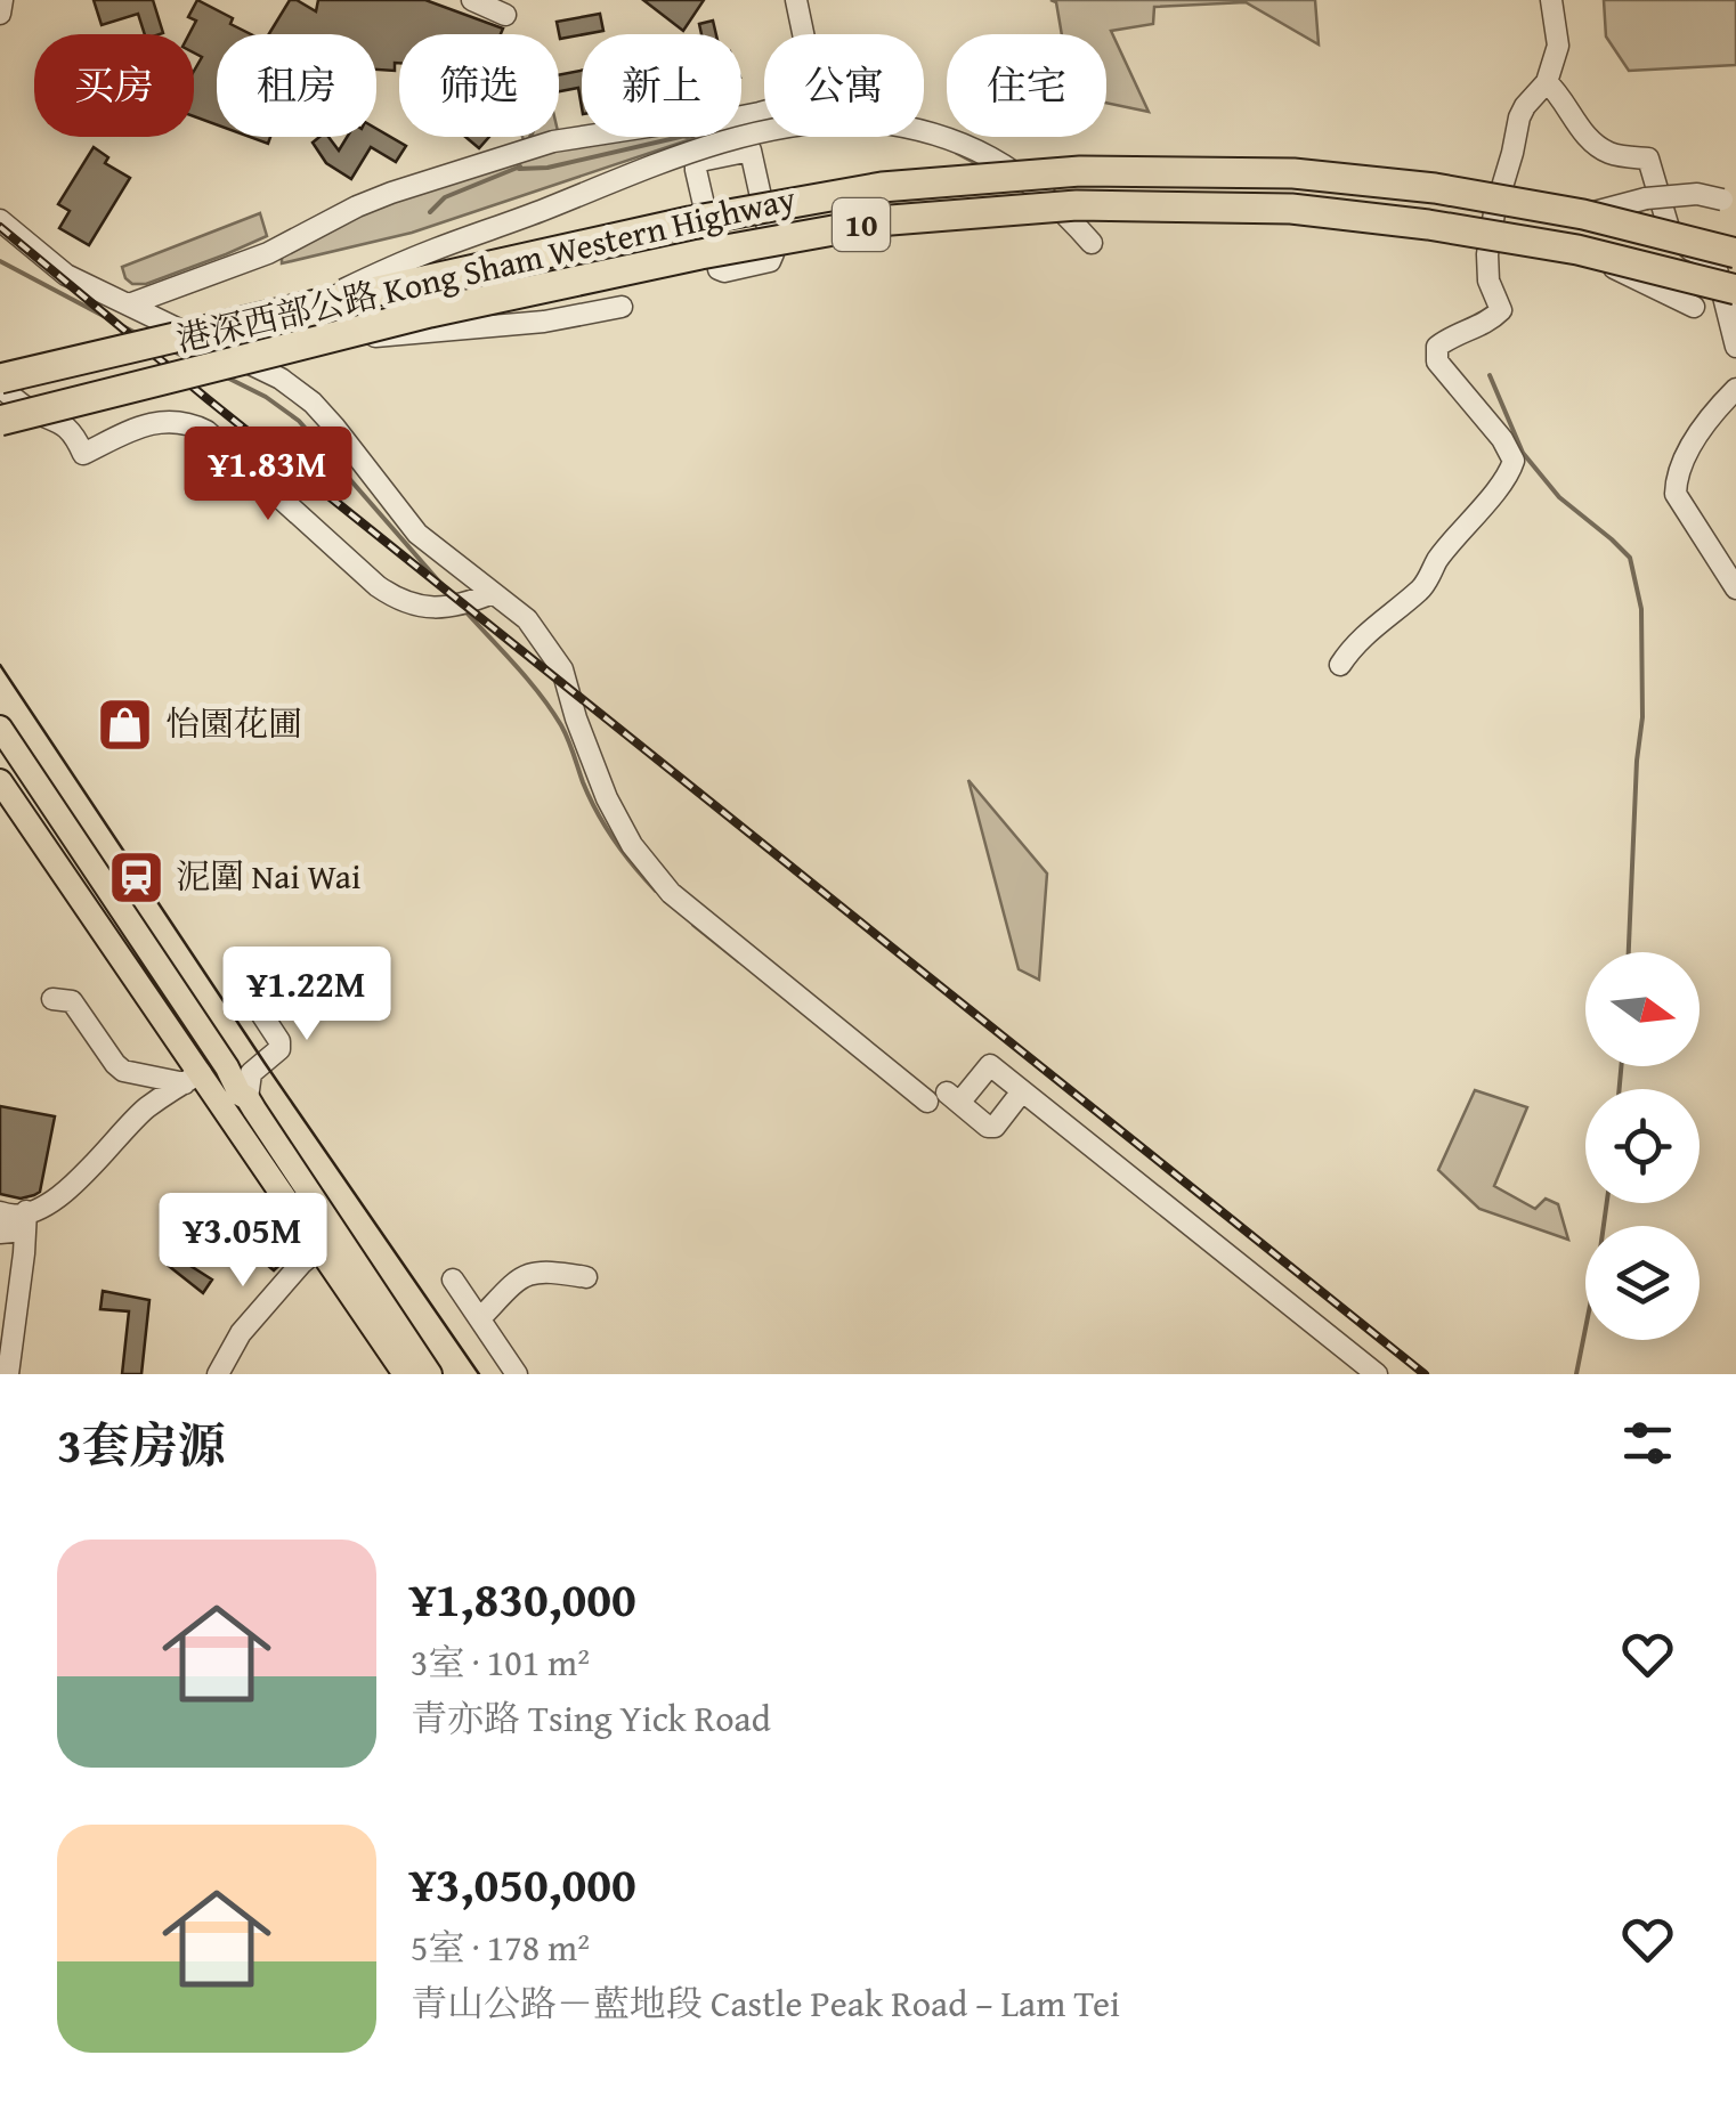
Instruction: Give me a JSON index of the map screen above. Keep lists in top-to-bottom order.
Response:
{
  "streets": {
    "highway": ["10", "港深西部公路 Kong Sham Western Highway"]
  },
  "places": {
    "shop": ["怡園花圃"],
    "station": ["泥圍 Nai Wai"]
  },
  "north": "right",
  "page": {
    "chip": [
      "买房",
      "租房",
      "筛选",
      "新上",
      "公寓",
      "住宅"
    ],
    "price": ["¥1.83M", "¥1.22M", "¥3.05M"],
    "heading": "3套房源",
    "list": [
      {
        "name": "¥1,830,000",
        "note": "3室 · 101 m² · 青亦路 Tsing Yick Road"
      },
      {
        "name": "¥3,050,000",
        "note": "5室 · 178 m² · 青山公路－藍地段 Castle Peak Road – Lam Tei"
      }
    ]
  }
}
